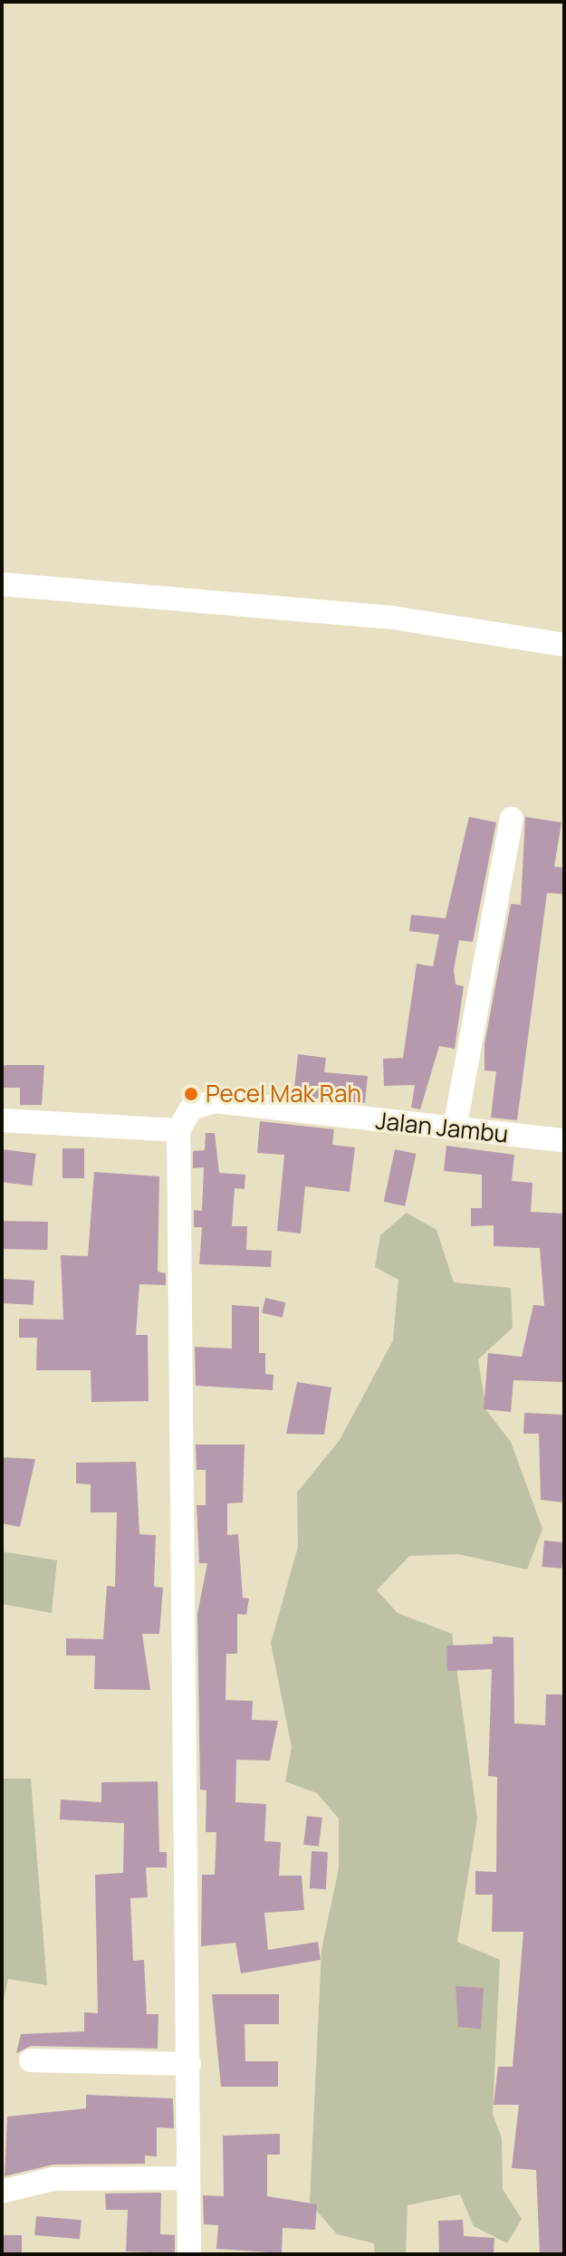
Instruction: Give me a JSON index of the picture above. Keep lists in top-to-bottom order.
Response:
{
  "streets": {
    "street": ["Jalan Jambu"]
  },
  "places": ["Pecel Mak Rah"]
}
